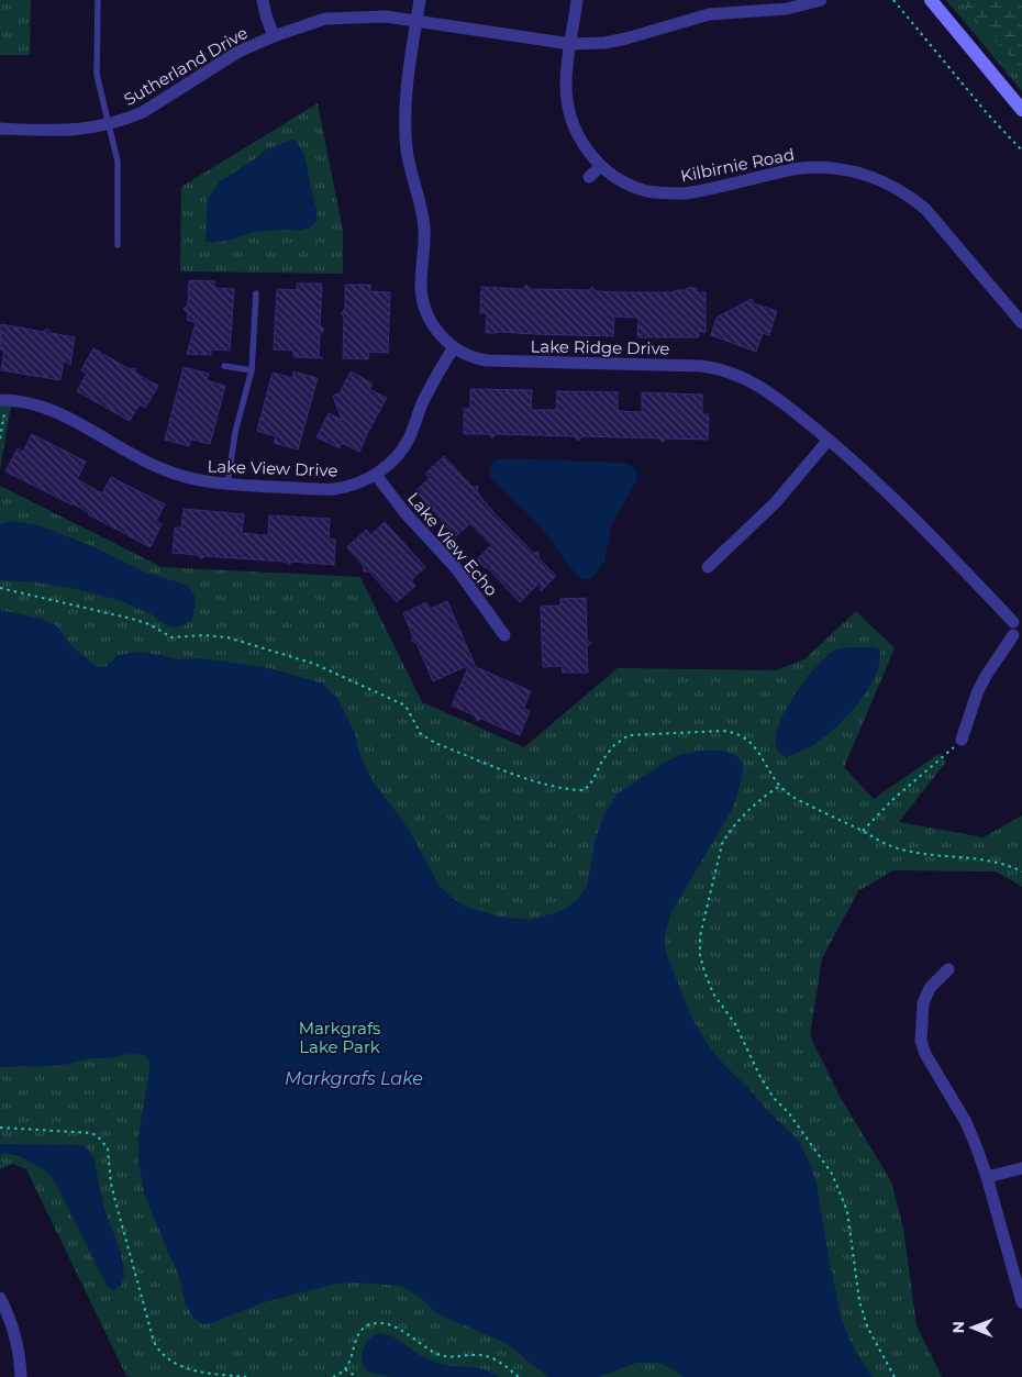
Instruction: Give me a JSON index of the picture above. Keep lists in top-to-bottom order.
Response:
{
  "streets": {
    "street": [
      "Sutherland Drive",
      "Kilbirnie Road",
      "Lake Ridge Drive",
      "Lake View Drive",
      "Lake View Echo"
    ]
  },
  "crossings": [
    ["Sutherland Drive", "Kilbirnie Road"],
    ["Sutherland Drive", "Lake Ridge Drive"],
    ["Lake Ridge Drive", "Lake View Drive"],
    ["Lake View Drive", "Lake View Echo"]
  ],
  "water": ["Markgrafs Lake"],
  "parks": ["Markgrafs Lake Park"],
  "north": "left"
}
